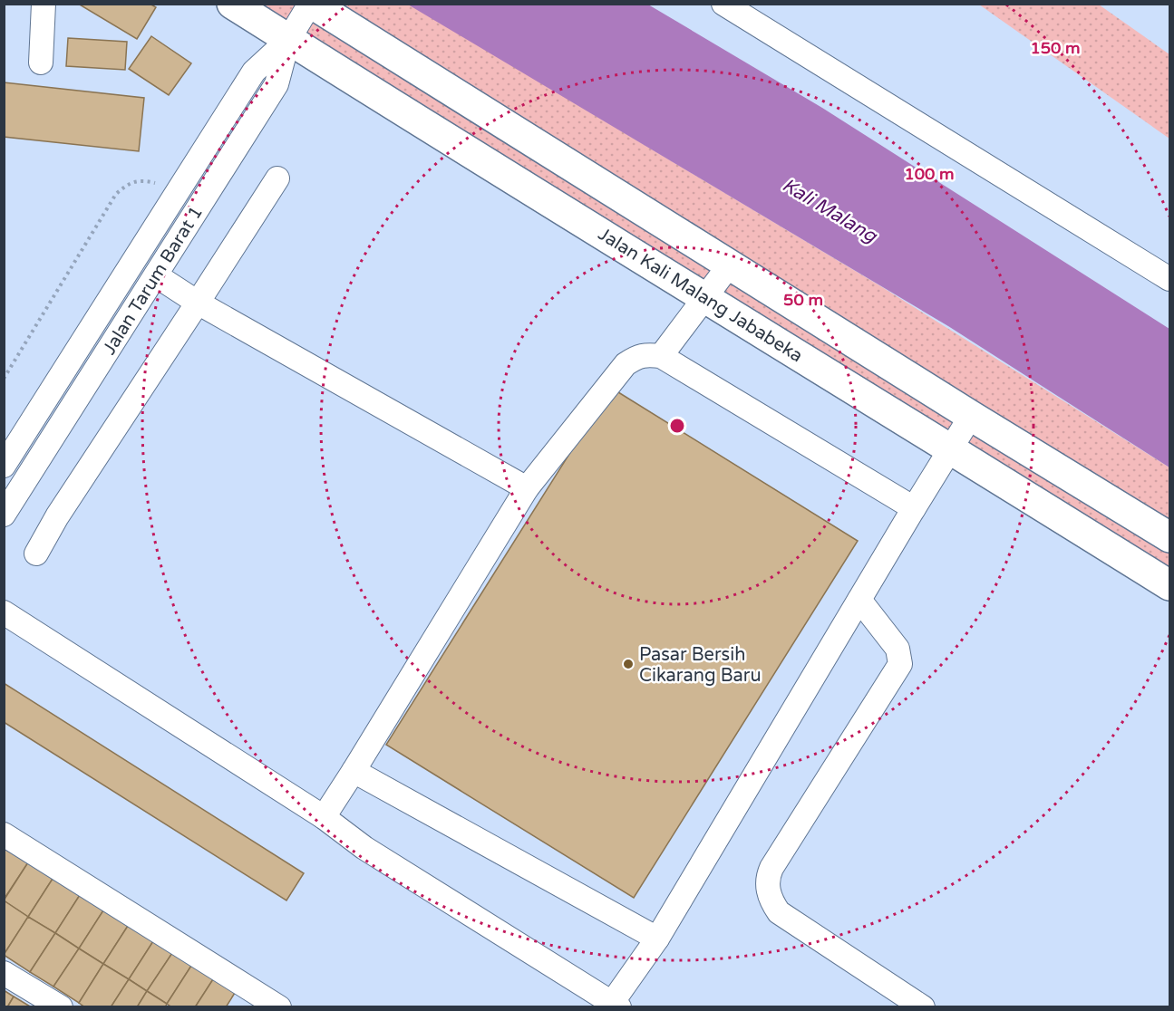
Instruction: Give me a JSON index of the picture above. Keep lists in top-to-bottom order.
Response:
{
  "streets": {
    "main road": ["Jalan Kali Malang Jababeka"],
    "street": ["Jalan Tarum Barat 1"]
  },
  "crossings": [
    ["Jalan Tarum Barat 1", "Jalan Kali Malang Jababeka"]
  ],
  "water": ["Kali Malang"],
  "places": ["Pasar Bersih Cikarang Baru"],
  "rings": ["150 m", "100 m", "50 m"]
}
